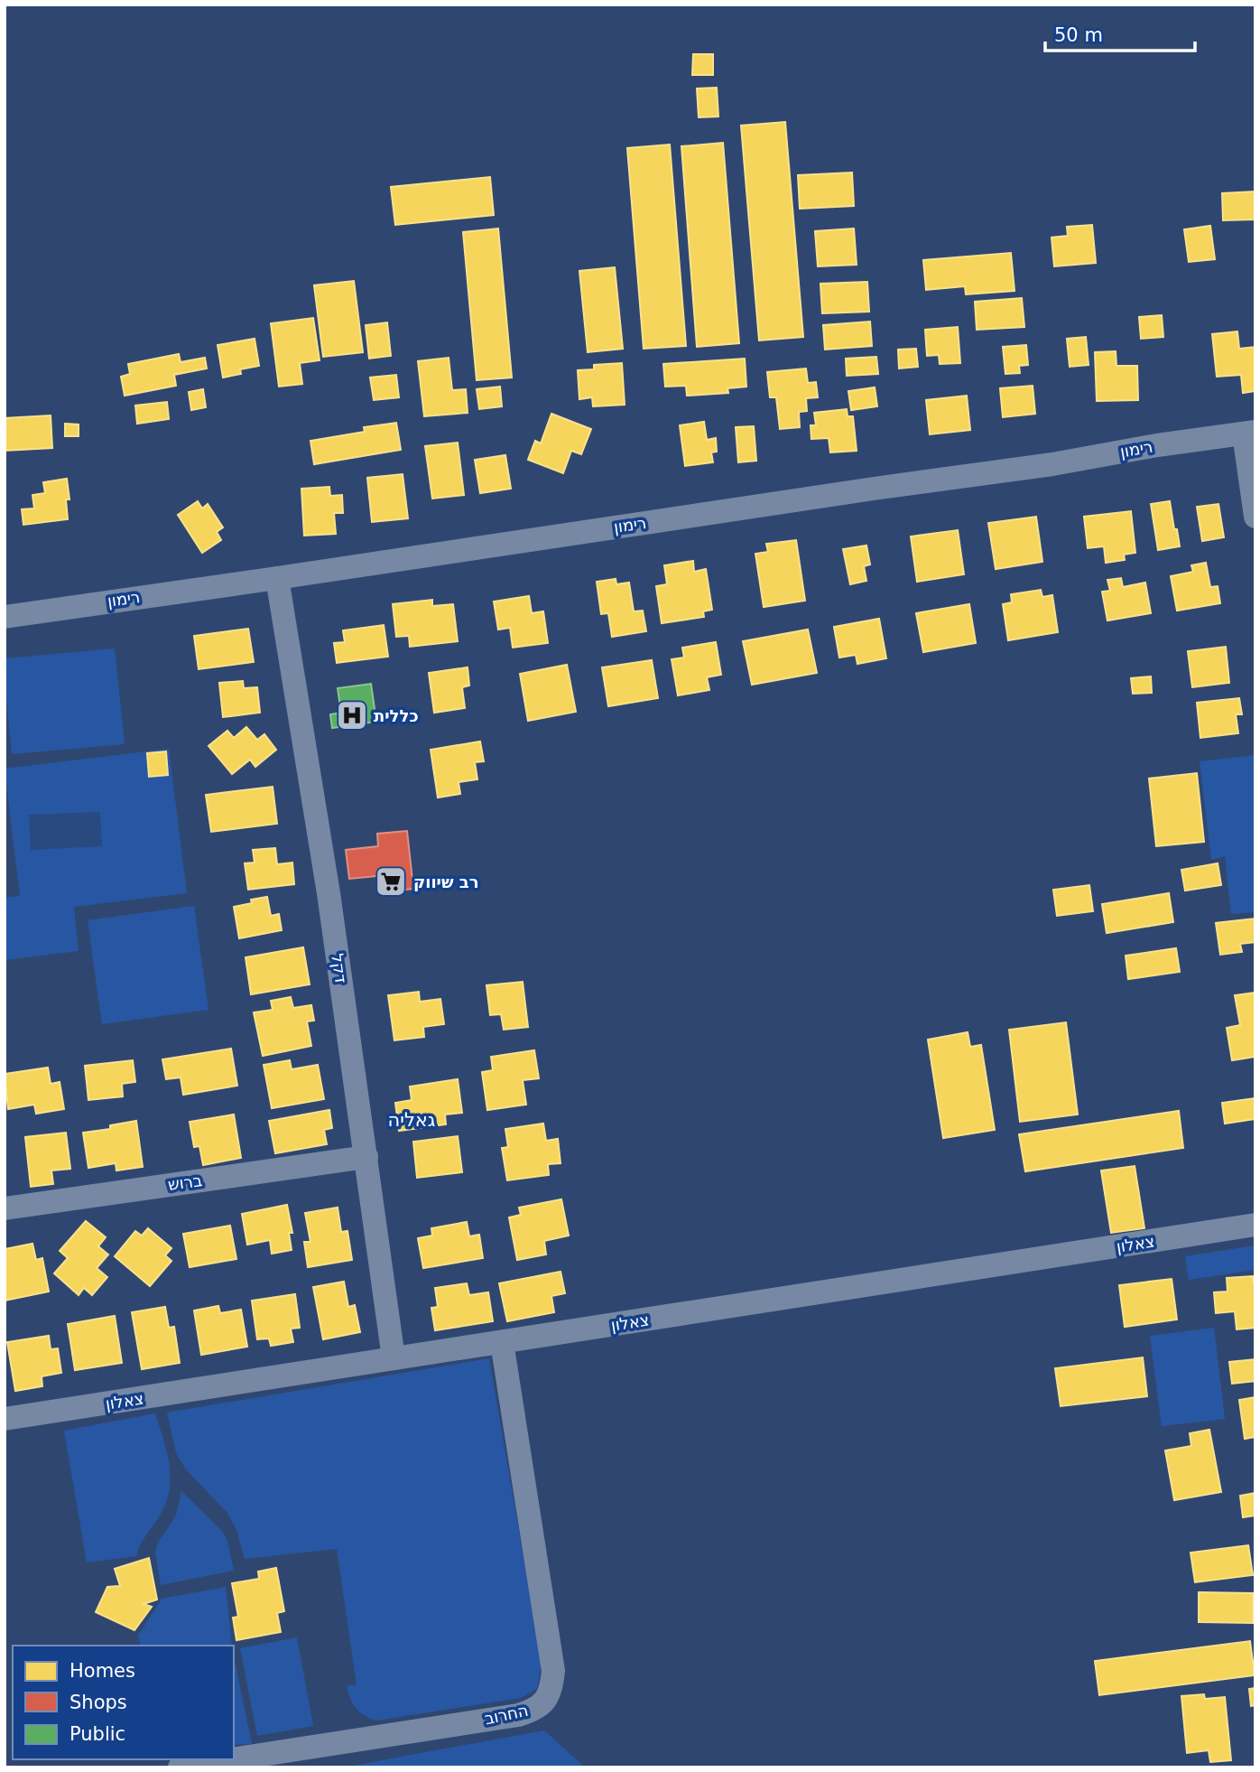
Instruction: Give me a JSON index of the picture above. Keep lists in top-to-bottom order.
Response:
{
  "streets": {
    "street": [
      "רימון",
      "דקל",
      "ברוש",
      "צאלון",
      "החרוב"
    ]
  },
  "crossings": [
    ["רימון", "דקל"],
    ["דקל", "ברוש"],
    ["דקל", "צאלון"],
    ["צאלון", "החרוב"]
  ],
  "districts": ["גאליה"],
  "places": {
    "hospital": ["כללית"],
    "supermarket": ["רב שיווק"]
  },
  "legend": ["Homes", "Shops", "Public"],
  "scale_bar": "50 m"
}
